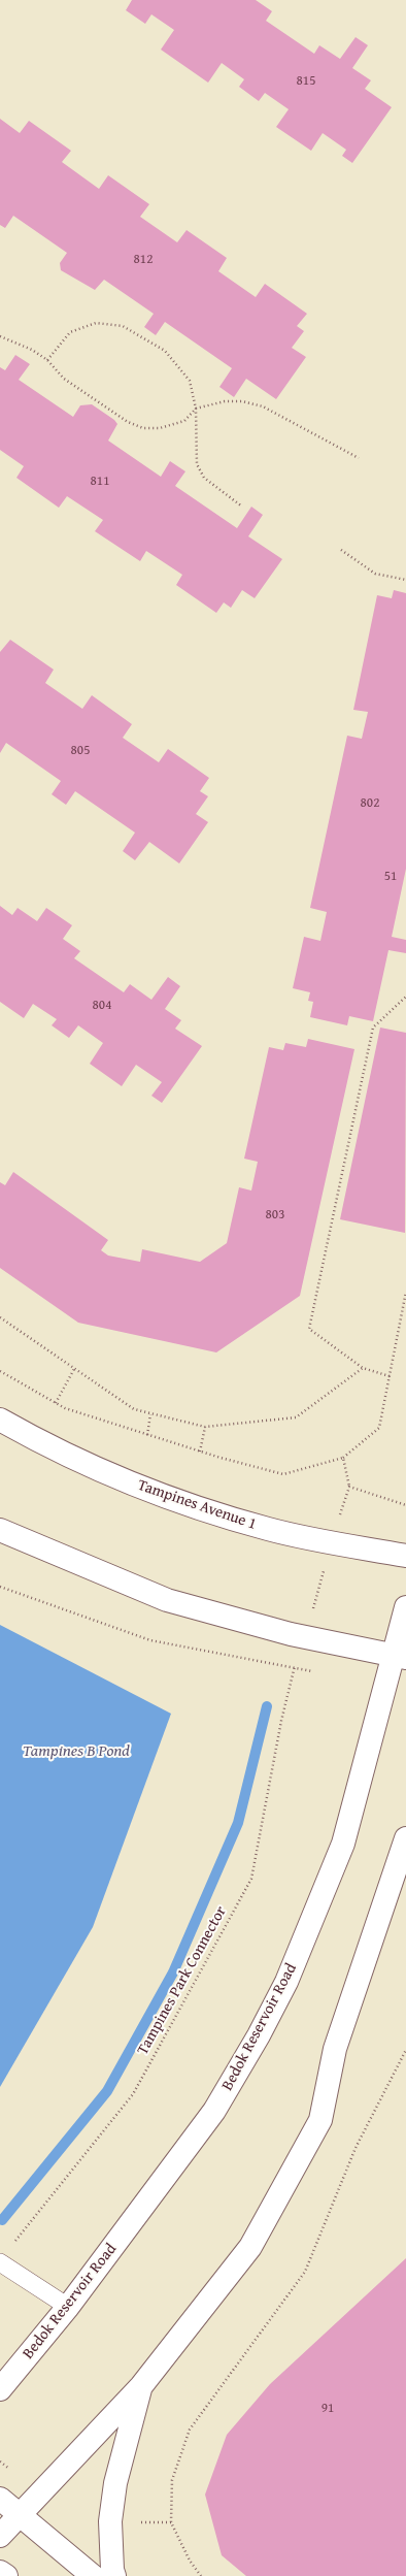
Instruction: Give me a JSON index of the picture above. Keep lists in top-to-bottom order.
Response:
{
  "streets": {
    "main road": ["Tampines Avenue 1", "Bedok Reservoir Road"],
    "path": ["Tampines Park Connector"]
  },
  "water": ["Tampines B Pond"],
  "house_numbers": [
    "815",
    "812",
    "811",
    "805",
    "802",
    "51",
    "804",
    "803",
    "91"
  ]
}
